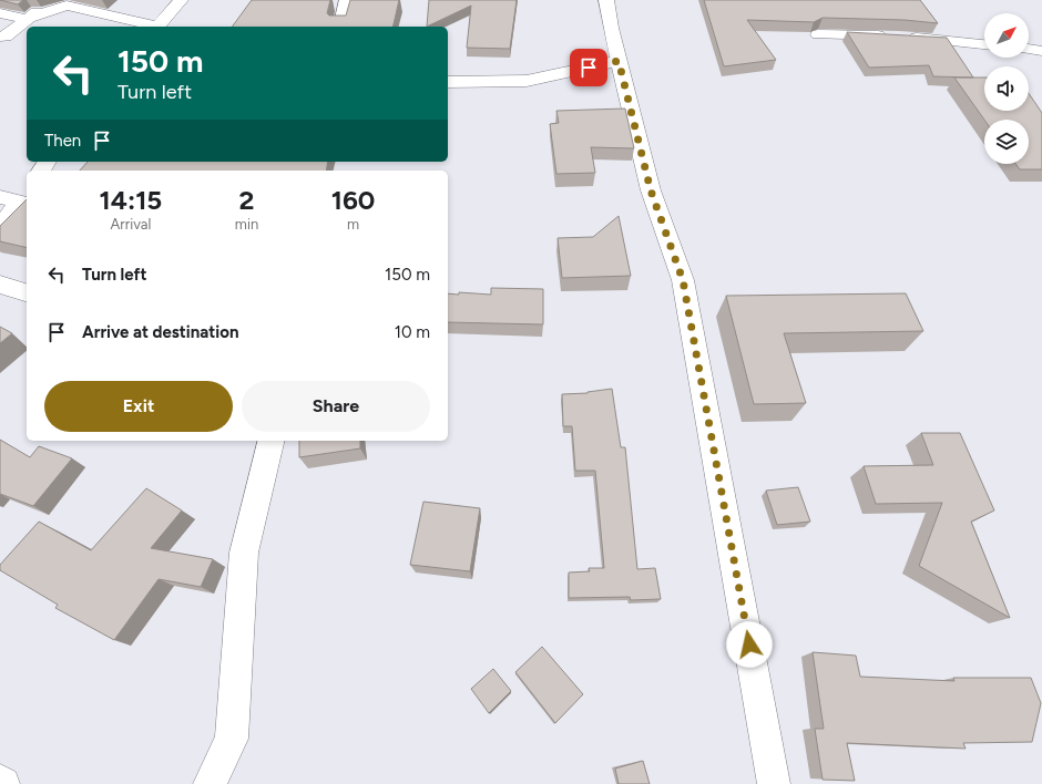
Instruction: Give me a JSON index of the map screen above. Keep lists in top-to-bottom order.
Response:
{
  "north": "top right",
  "page": {
    "turn": ["150 m", "Turn left"],
    "then": "Then",
    "eta": [
      "14:15",
      "Arrival",
      "2",
      "min",
      "160",
      "m"
    ],
    "list": [
      {
        "name": "Turn left",
        "value": "150 m"
      },
      {
        "name": "Arrive at destination",
        "value": "10 m"
      }
    ],
    "buttons": ["Exit", "Share"]
  }
}
